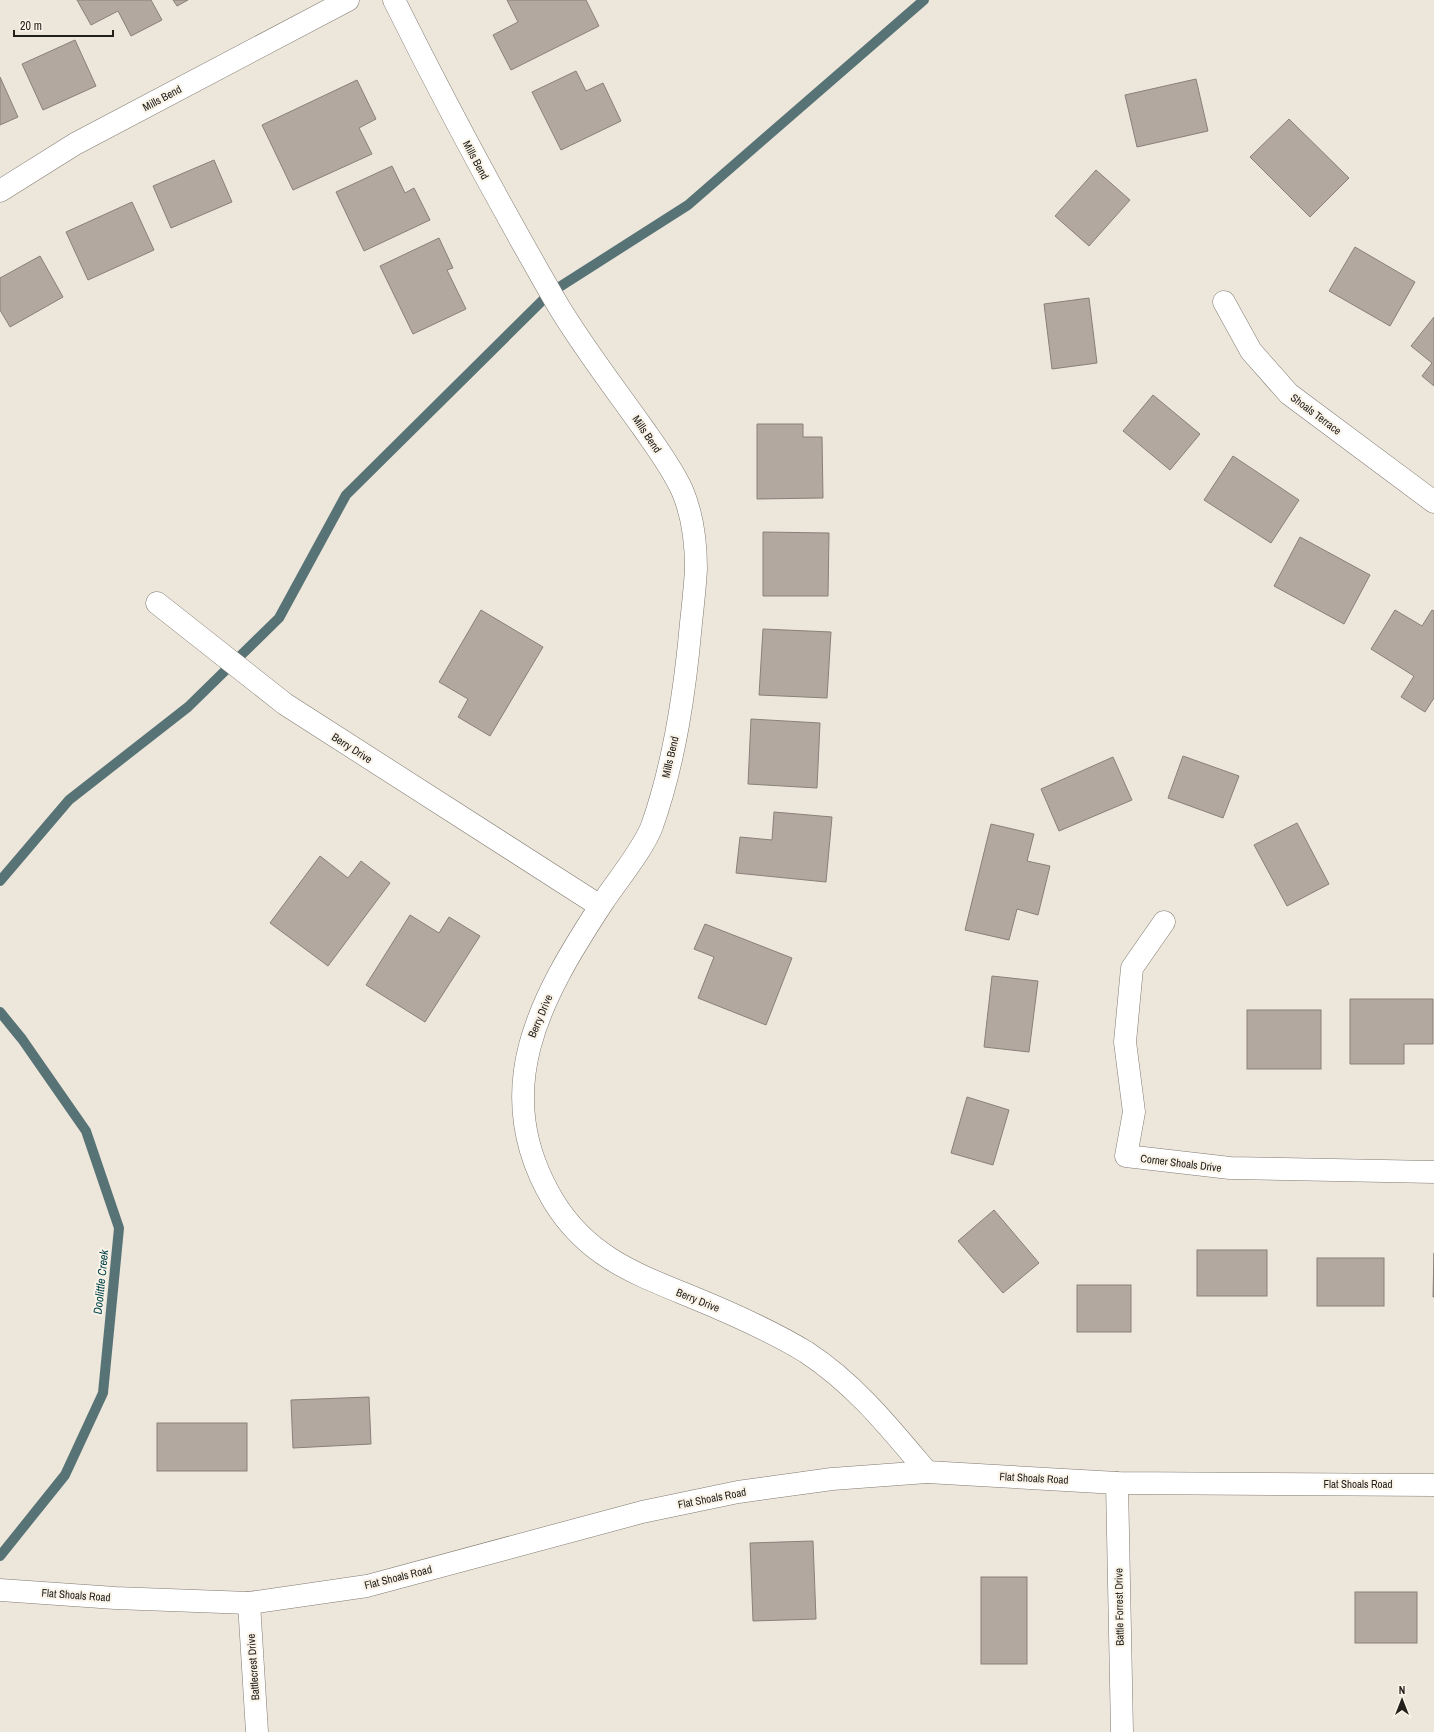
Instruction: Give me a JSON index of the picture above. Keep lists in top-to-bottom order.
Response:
{
  "streets": {
    "street": [
      "Mills Bend",
      "Shoals Terrace",
      "Berry Drive",
      "Corner Shoals Drive",
      "Flat Shoals Road",
      "Battle Forrest Drive",
      "Battlecrest Drive"
    ]
  },
  "crossings": [
    ["Mills Bend", "Berry Drive"],
    ["Berry Drive", "Flat Shoals Road"],
    ["Flat Shoals Road", "Battle Forrest Drive"],
    ["Flat Shoals Road", "Battlecrest Drive"]
  ],
  "water": ["Doolittle Creek"],
  "scale_bar": "20 m",
  "north": "top"
}
